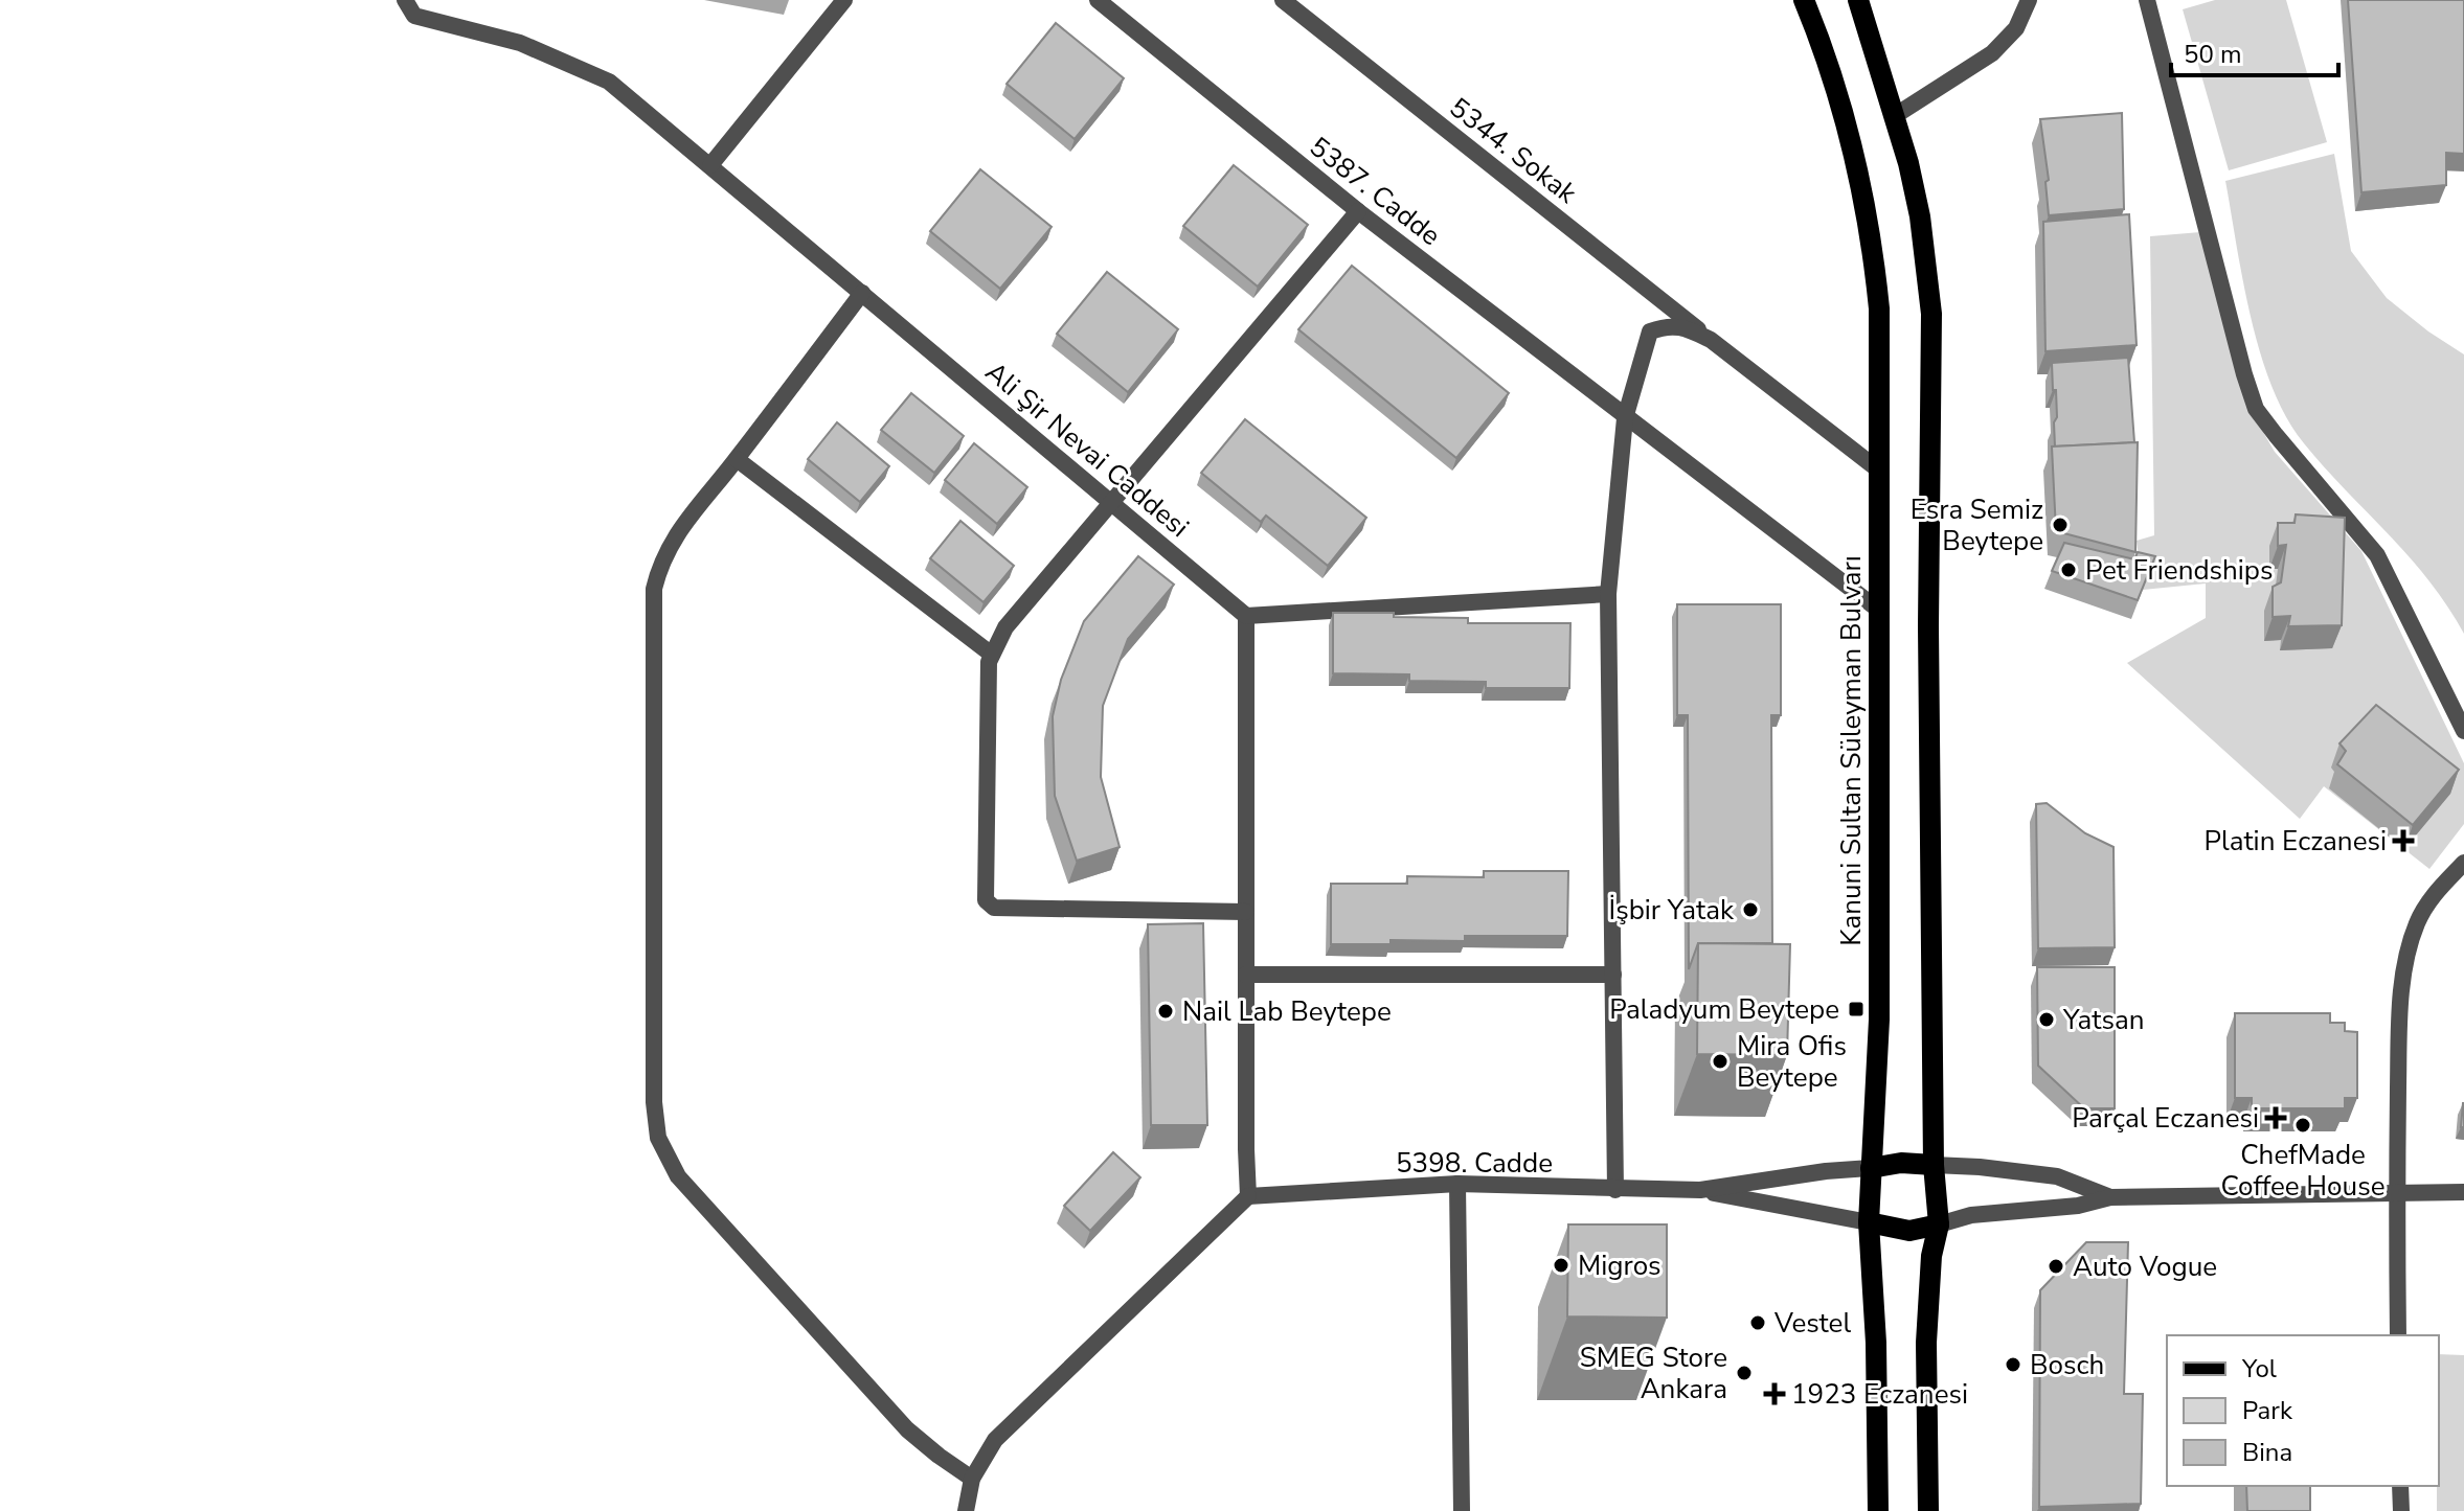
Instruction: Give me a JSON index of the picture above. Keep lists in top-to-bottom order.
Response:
{
  "streets": {
    "main road": ["Kanuni Sultan Süleyman Bulvarı"],
    "street": [
      "5344. Sokak",
      "5387. Cadde",
      "Ali Şir Nevai Caddesi",
      "5398. Cadde"
    ]
  },
  "crossings": [
    ["5344. Sokak", "Kanuni Sultan Süleyman Bulvarı"],
    ["5387. Cadde", "Kanuni Sultan Süleyman Bulvarı"],
    ["Kanuni Sultan Süleyman Bulvarı", "5398. Cadde"]
  ],
  "places": {
    "other": [
      "Esra Semiz Beytepe",
      "Pet Friendships",
      "İşbir Yatak",
      "Nail Lab Beytepe",
      "Yatsan",
      "Mira Ofis Beytepe",
      "ChefMade Coffee House",
      "Migros",
      "Auto Vogue",
      "Vestel",
      "Bosch",
      "SMEG Store Ankara"
    ],
    "health": ["Platin Eczanesi", "Parçal Eczanesi", "1923 Eczanesi"],
    "transit": ["Paladyum Beytepe"]
  },
  "legend": ["Yol", "Park", "Bina"],
  "scale_bar": "50 m"
}
